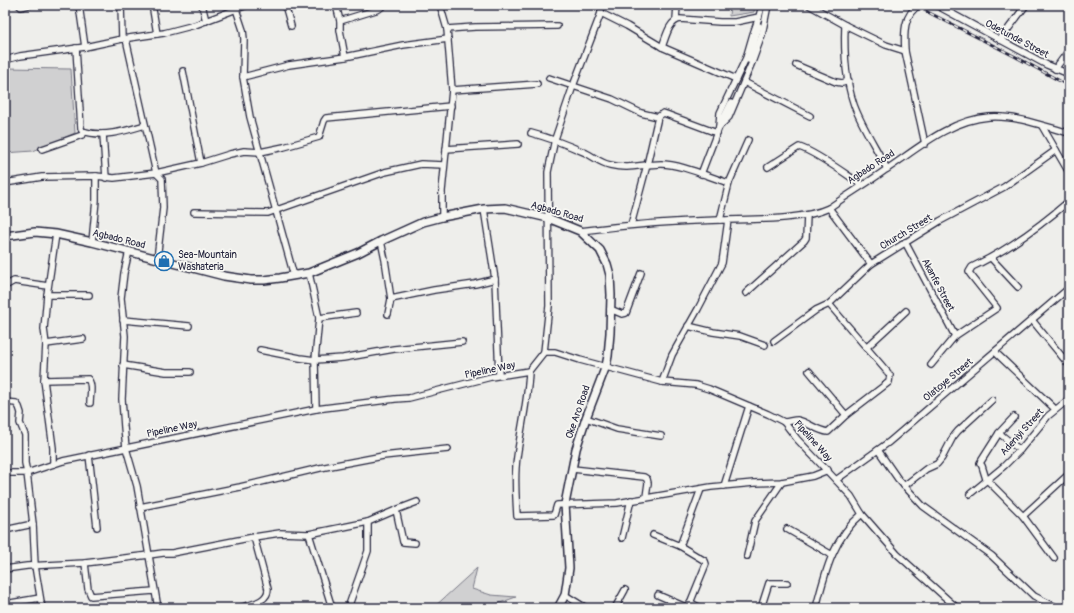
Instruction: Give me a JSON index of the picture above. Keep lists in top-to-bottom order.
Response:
{
  "streets": {
    "main road": ["Agbado Road", "Oke Aro Road"],
    "street": [
      "Odetunde Street",
      "Church Street",
      "Akanfe Street",
      "Pipeline Way",
      "Olatoye Street",
      "Adeniyi Street"
    ]
  },
  "crossings": [
    ["Agbado Road", "Oke Aro Road"],
    ["Church Street", "Akanfe Street"],
    ["Pipeline Way", "Olatoye Street"],
    ["Pipeline Way", "Oke Aro Road"]
  ],
  "places": {
    "shop": ["Sea-Mountain Washateria"]
  }
}
